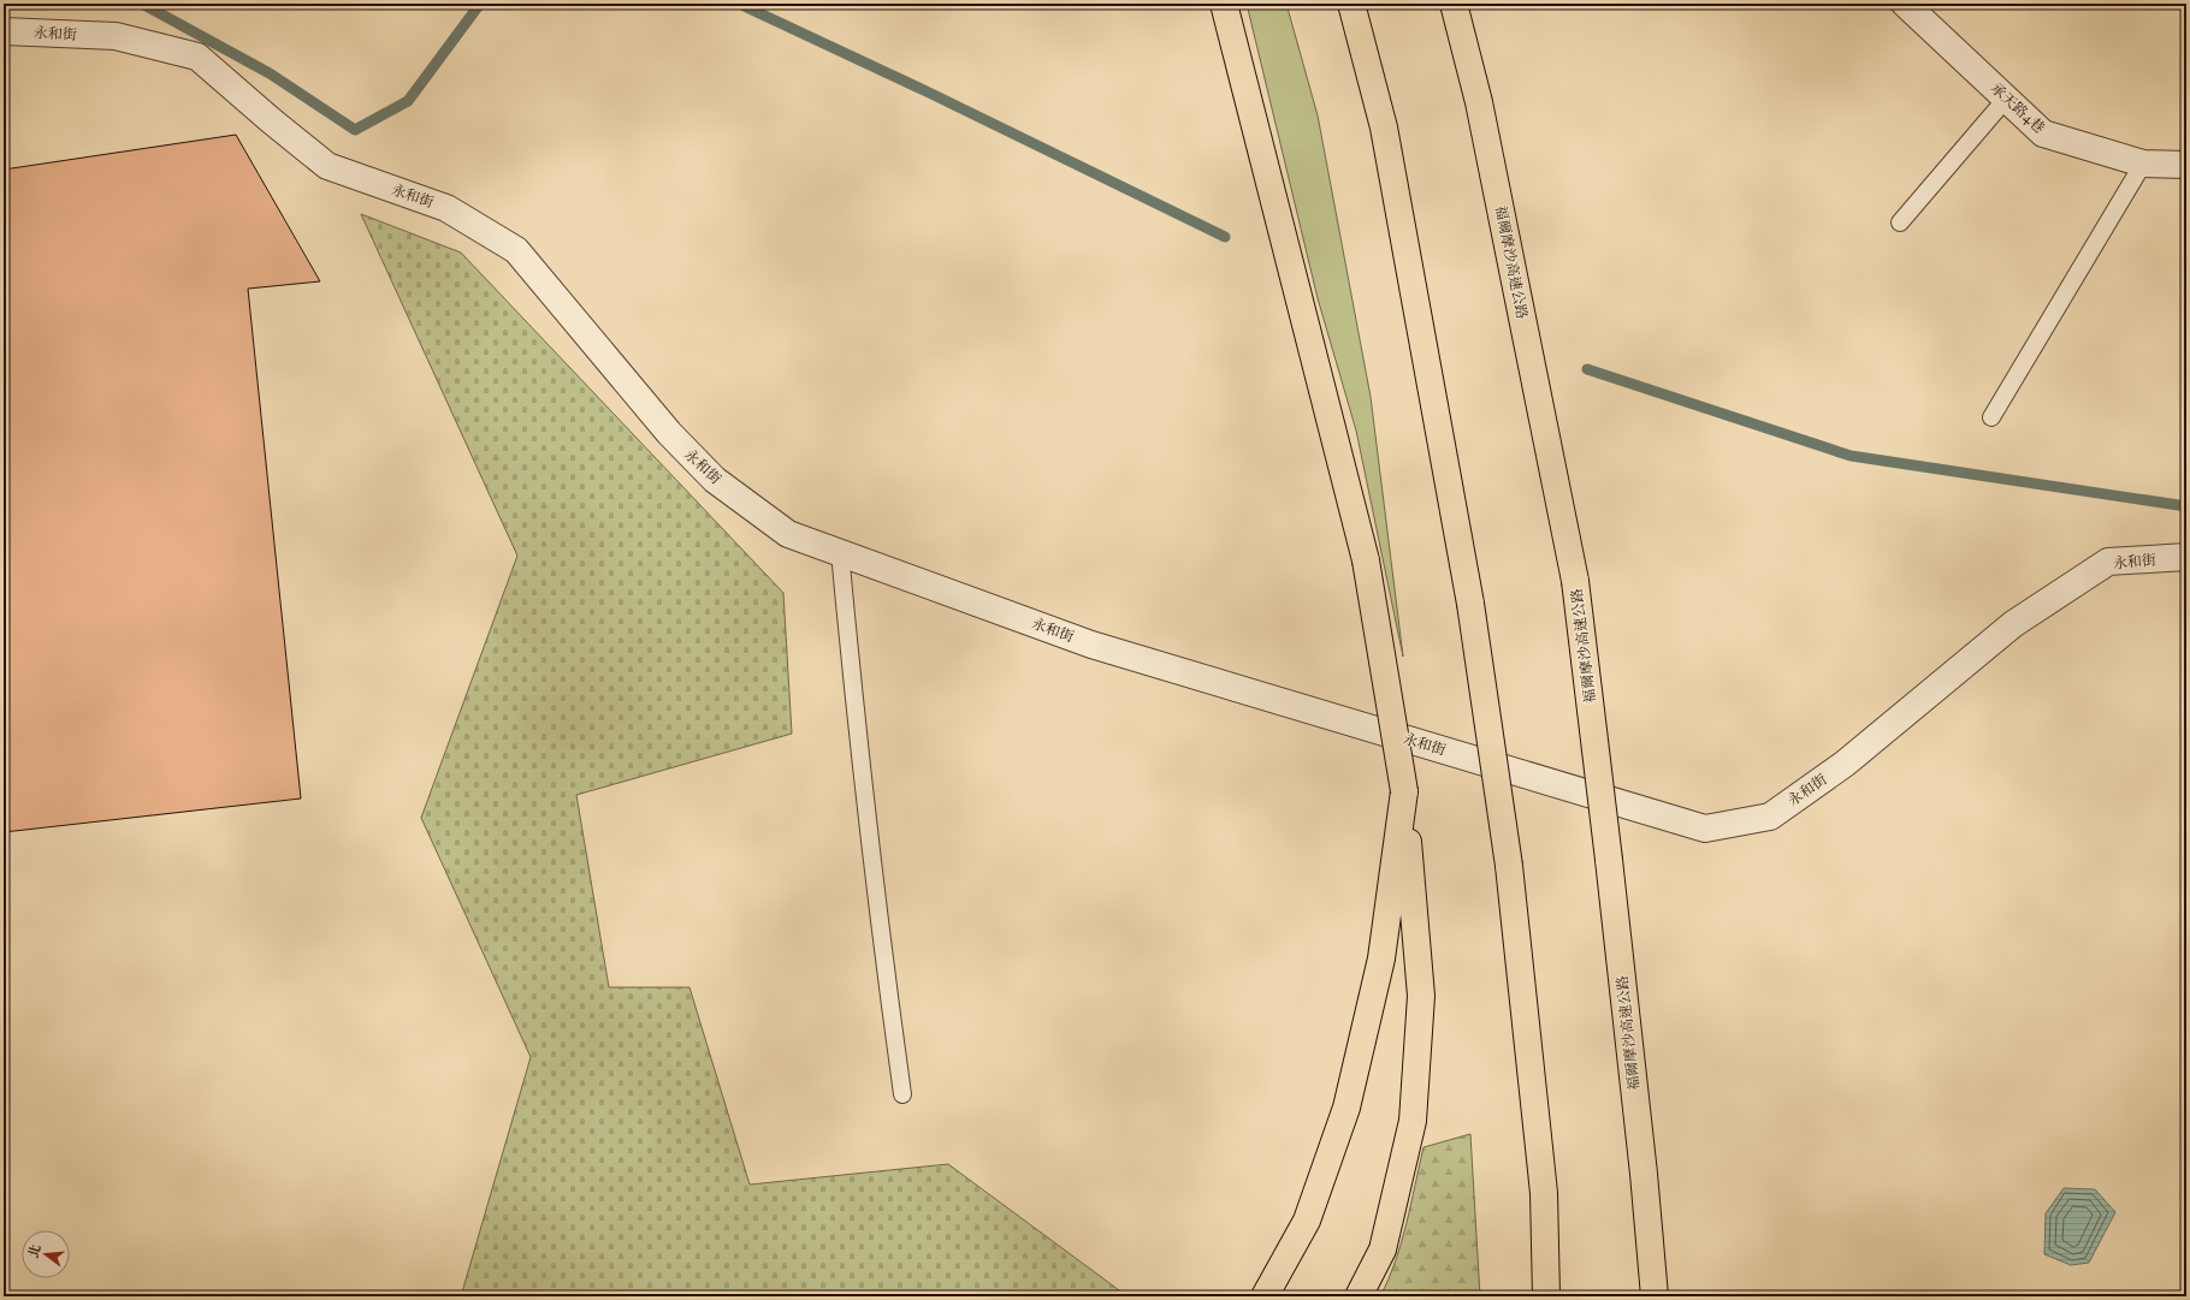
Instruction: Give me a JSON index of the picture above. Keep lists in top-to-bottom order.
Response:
{
  "streets": {
    "highway": ["福爾摩沙高速公路"],
    "street": ["永和街", "承天路4巷"]
  },
  "north": "left"
}
